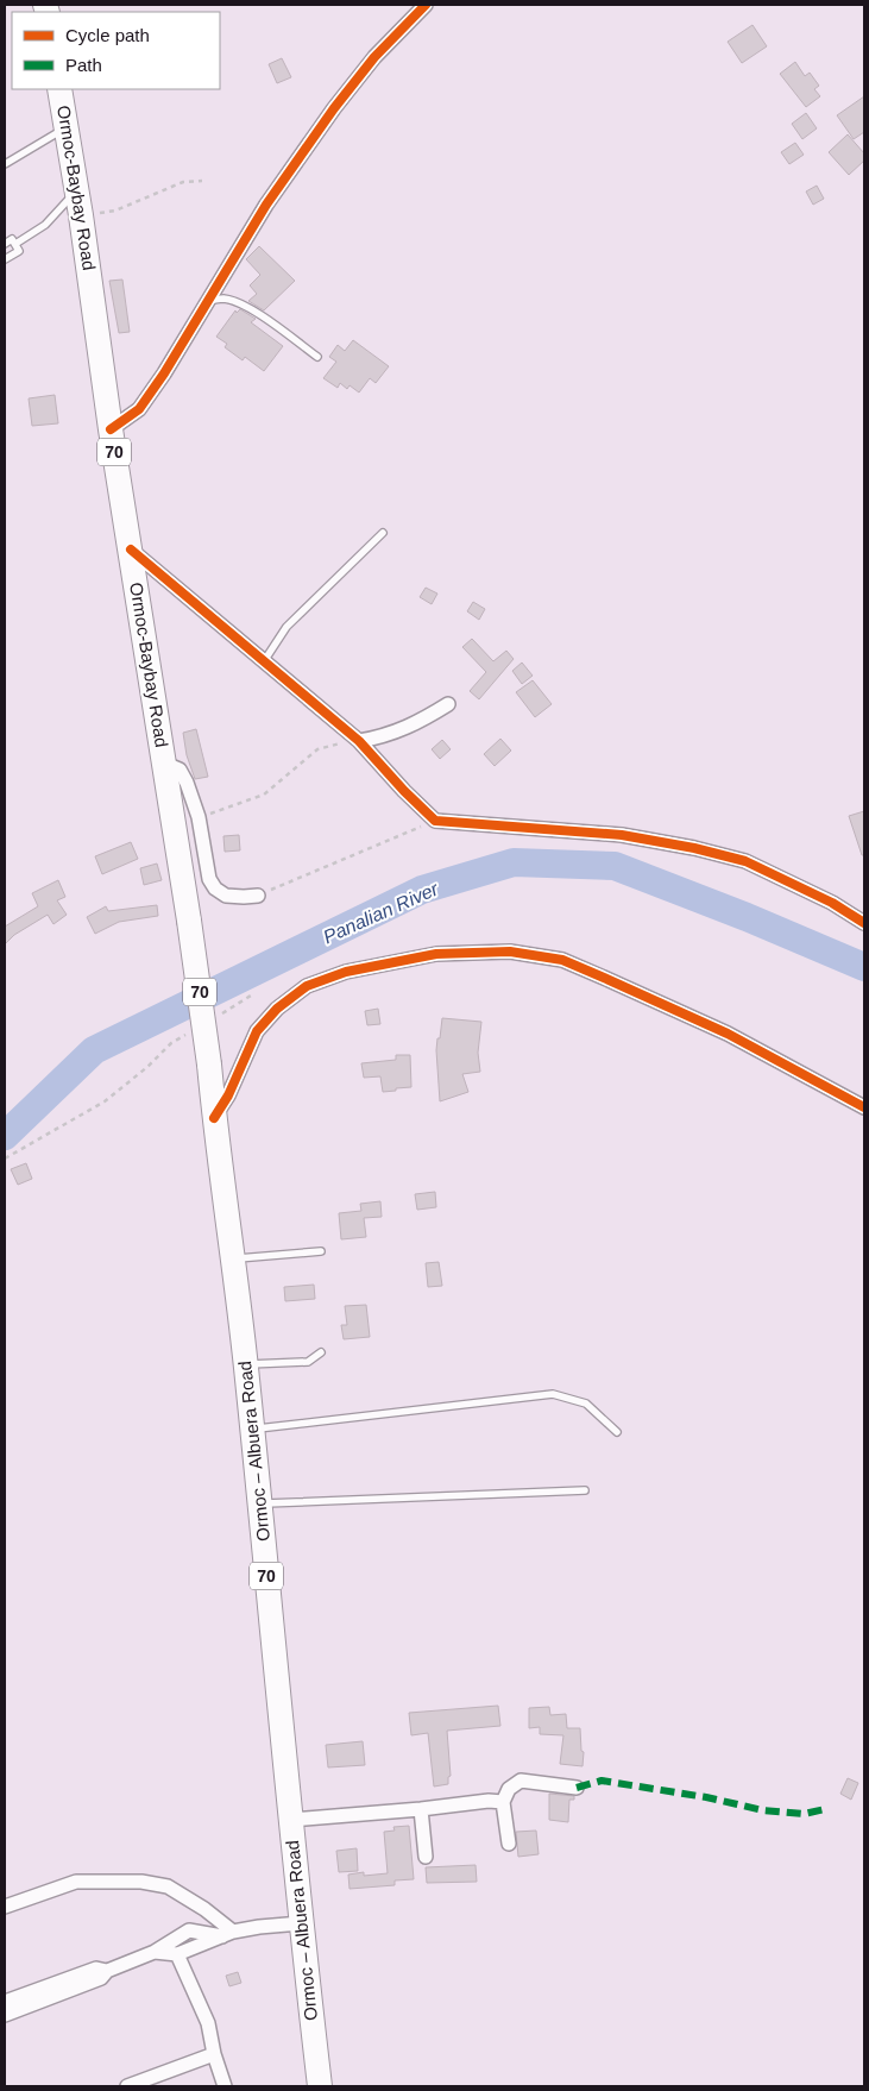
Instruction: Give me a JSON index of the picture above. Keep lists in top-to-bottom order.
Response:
{
  "streets": {
    "highway": ["Ormoc-Baybay Road", "70", "Ormoc – Albuera Road"]
  },
  "crossings": [
    ["Ormoc-Baybay Road", "Ormoc – Albuera Road"]
  ],
  "water": ["Panalian River"],
  "legend": ["Cycle path", "Path"]
}
